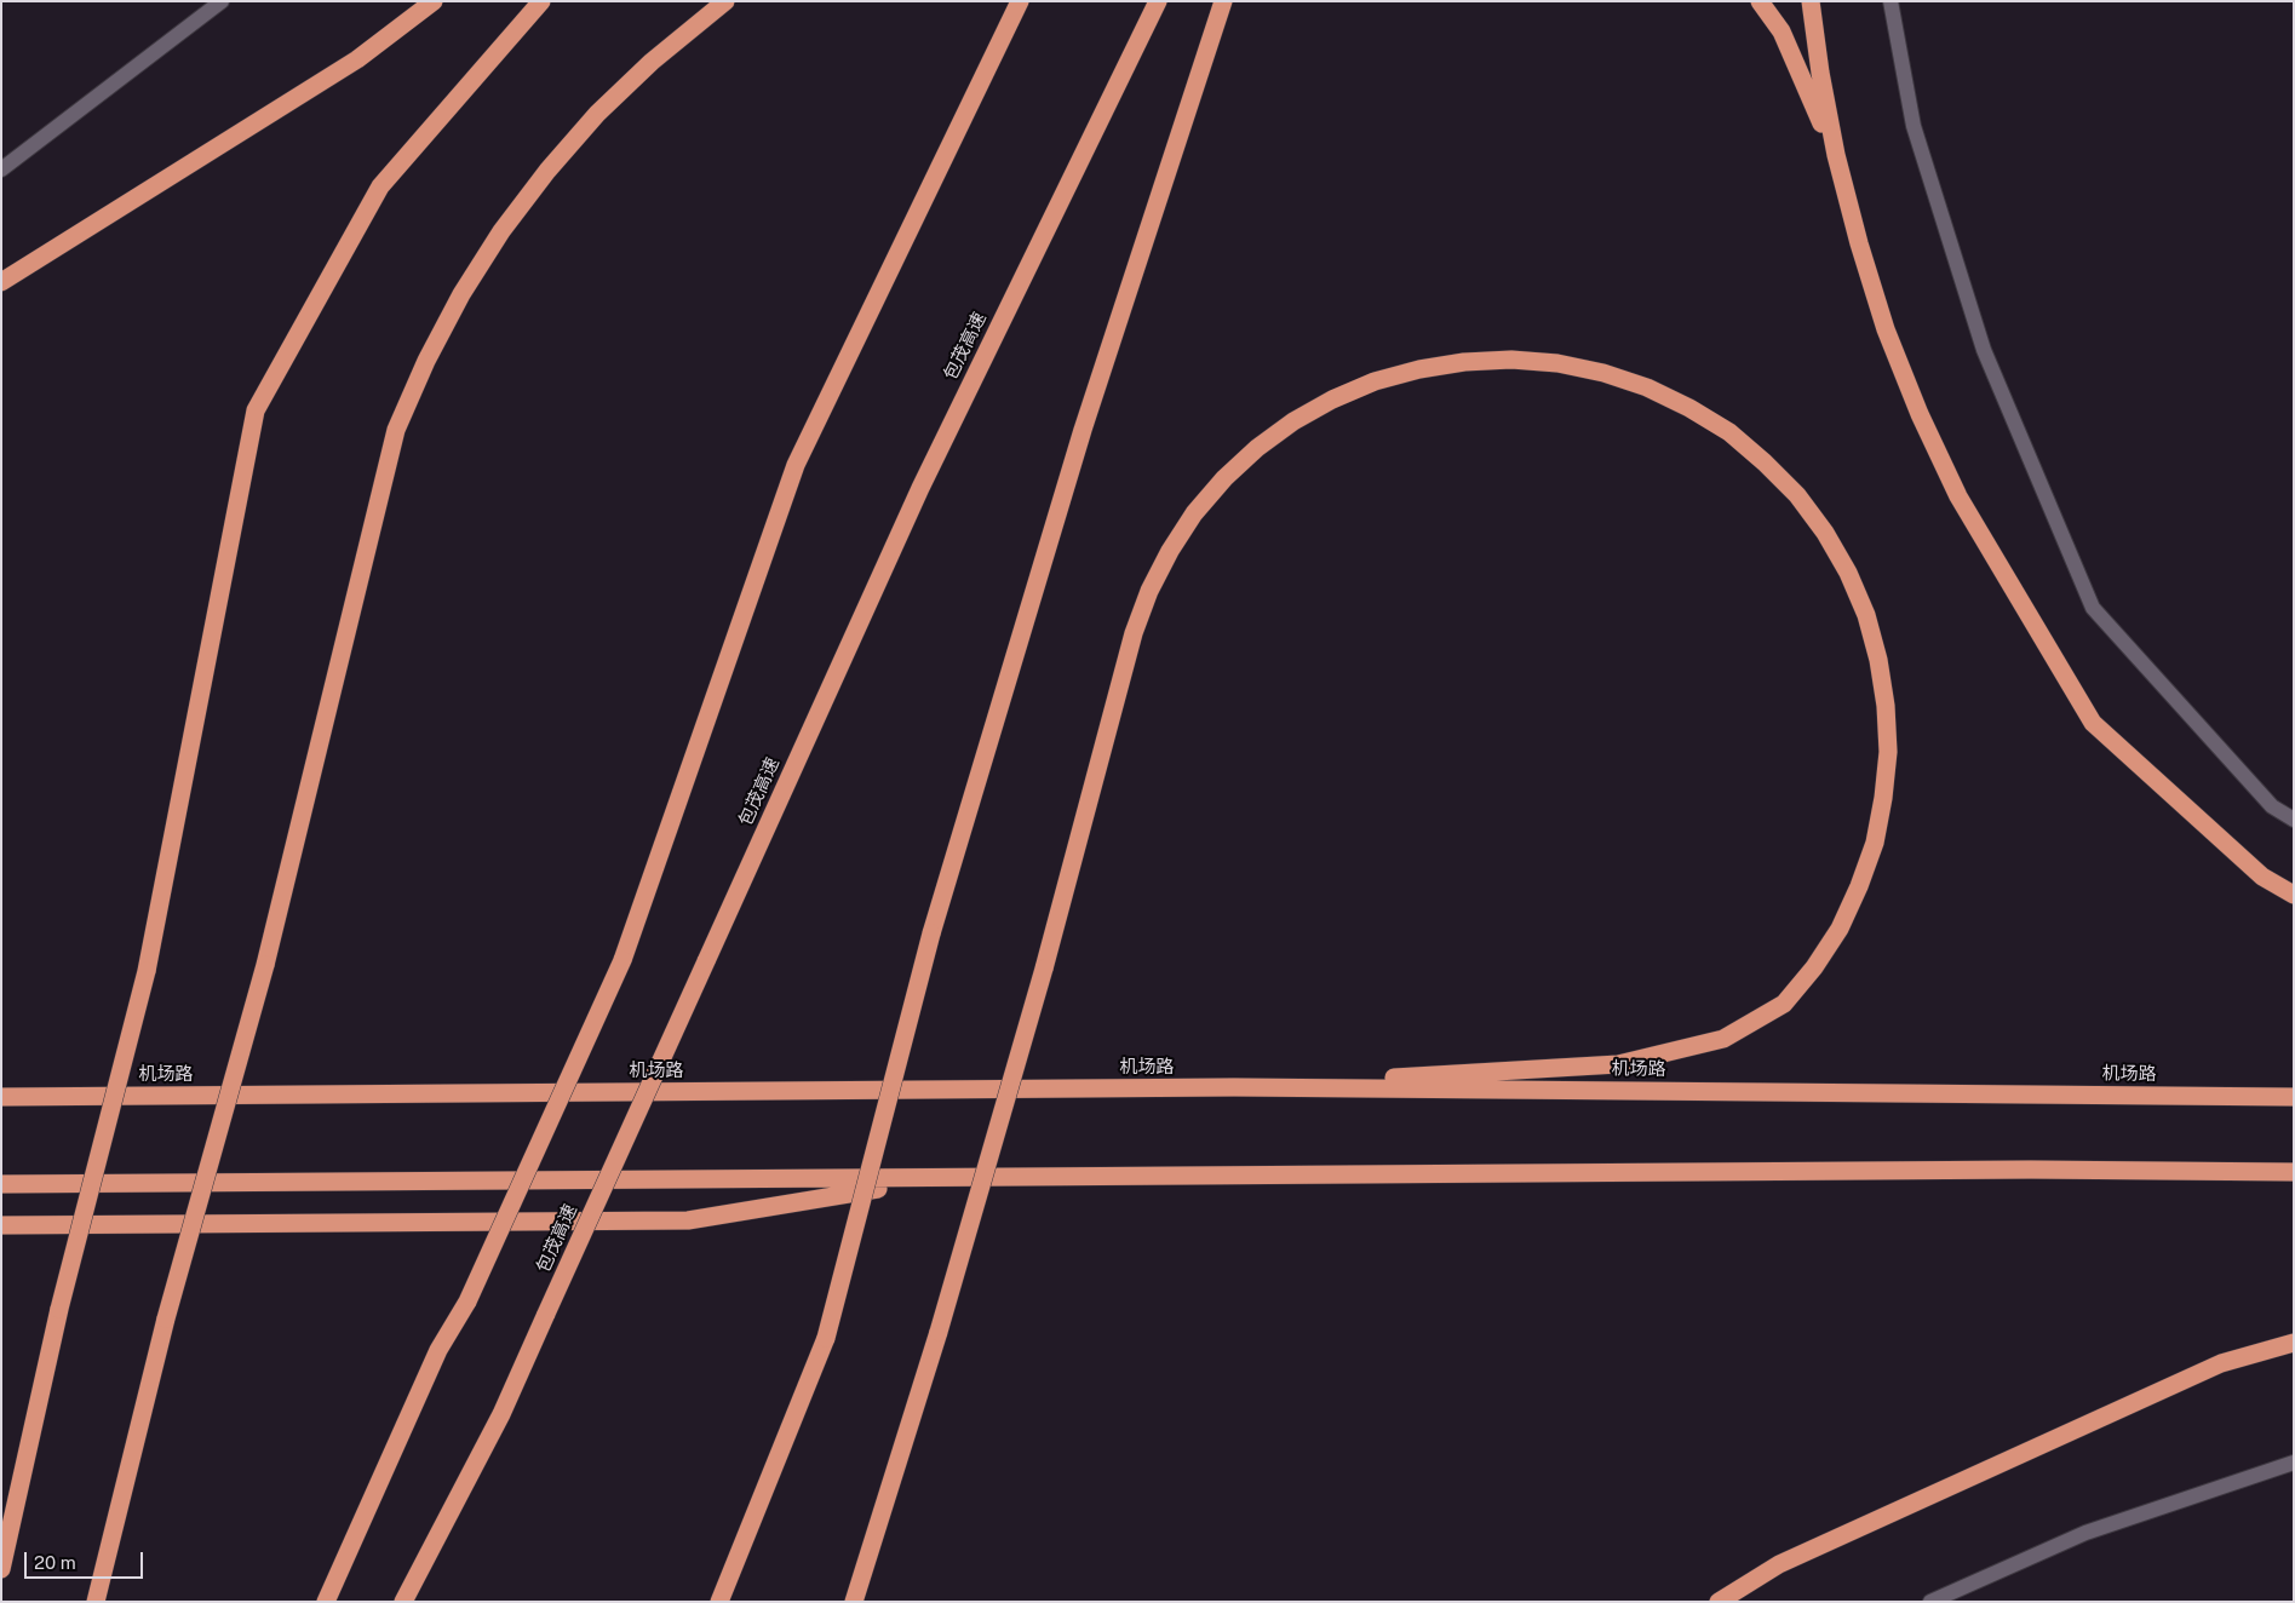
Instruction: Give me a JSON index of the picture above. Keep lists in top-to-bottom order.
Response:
{
  "streets": {
    "highway": ["包茂高速", "机场路"]
  },
  "scale_bar": "20 m"
}
